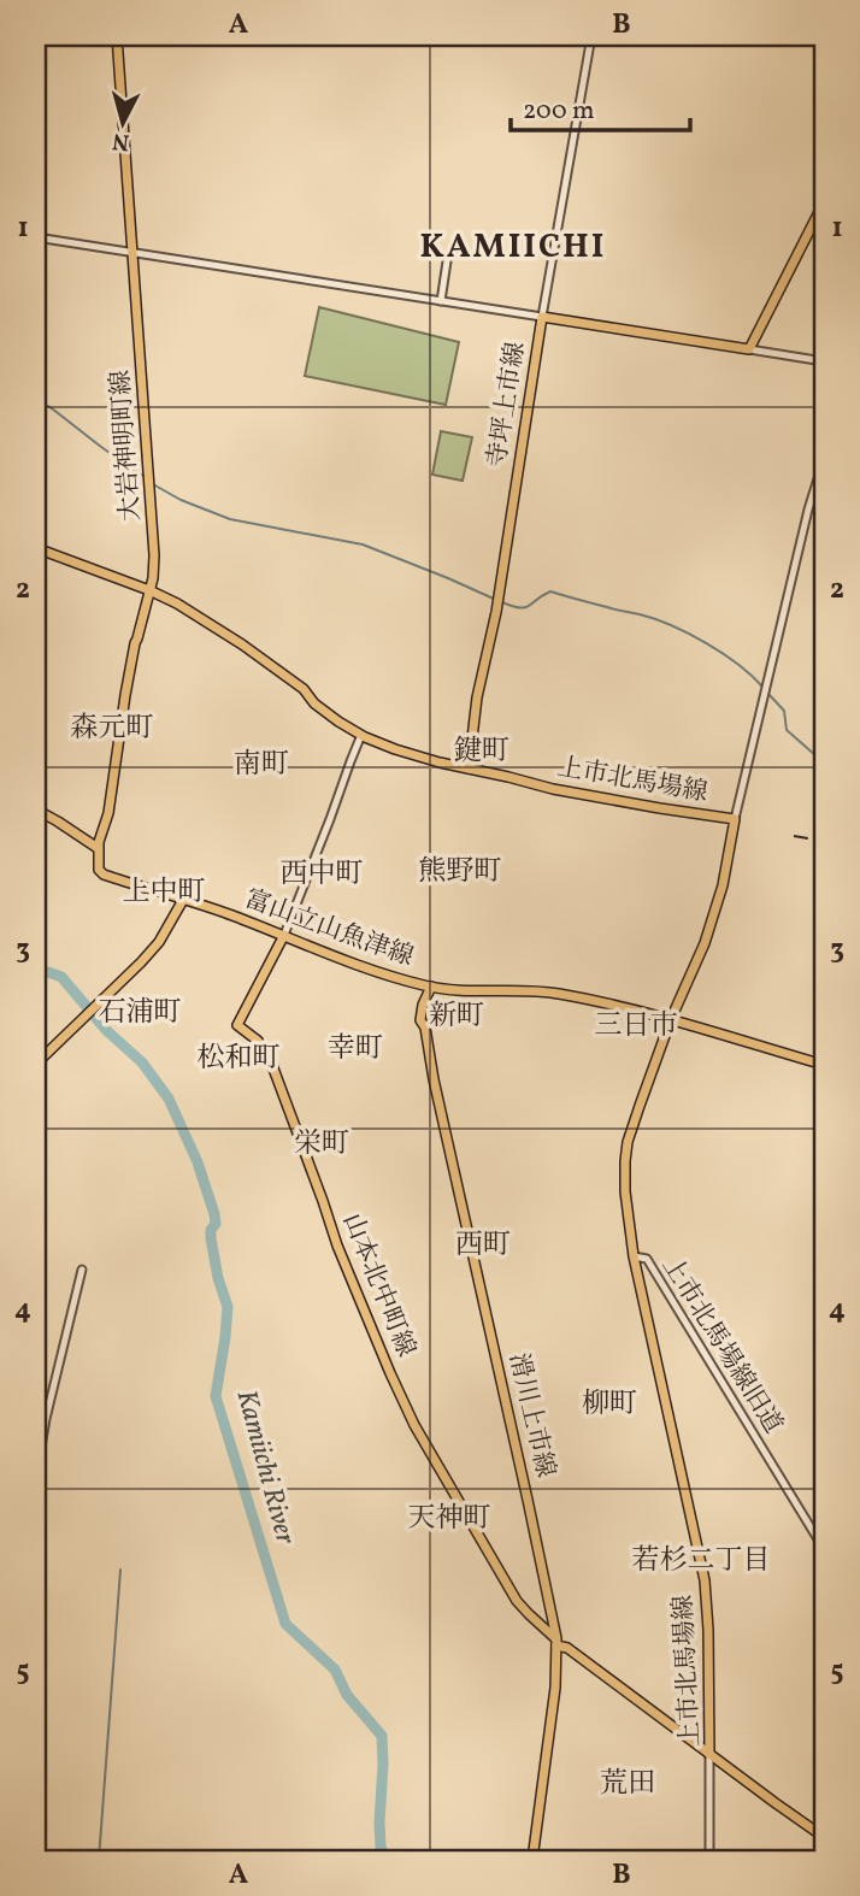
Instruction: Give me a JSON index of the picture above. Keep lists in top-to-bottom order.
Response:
{
  "streets": {
    "main road": [
      "寺坪上市線",
      "大岩神明町線",
      "上市北馬場線",
      "富山立山魚津線",
      "山本北中町線",
      "滑川上市線"
    ],
    "street": ["上市北馬場線旧道"]
  },
  "crossings": [
    ["寺坪上市線", "上市北馬場線"],
    ["大岩神明町線", "上市北馬場線"],
    ["大岩神明町線", "富山立山魚津線"],
    ["上市北馬場線", "富山立山魚津線"],
    ["上市北馬場線", "上市北馬場線旧道"],
    ["富山立山魚津線", "山本北中町線"],
    ["富山立山魚津線", "滑川上市線"],
    ["山本北中町線", "滑川上市線"]
  ],
  "districts": [
    "KAMIICHI",
    "森元町",
    "鍵町",
    "南町",
    "熊野町",
    "西中町",
    "上中町",
    "石浦町",
    "新町",
    "三日市",
    "幸町",
    "松和町",
    "栄町",
    "西町",
    "柳町",
    "天神町",
    "若杉二丁目",
    "荒田"
  ],
  "water": ["Kamiichi River"],
  "scale_bar": "200 m",
  "north": "bottom",
  "grid": {
    "columns": ["A", "B"],
    "rows": [
      "1",
      "2",
      "3",
      "4",
      "5"
    ]
  }
}
